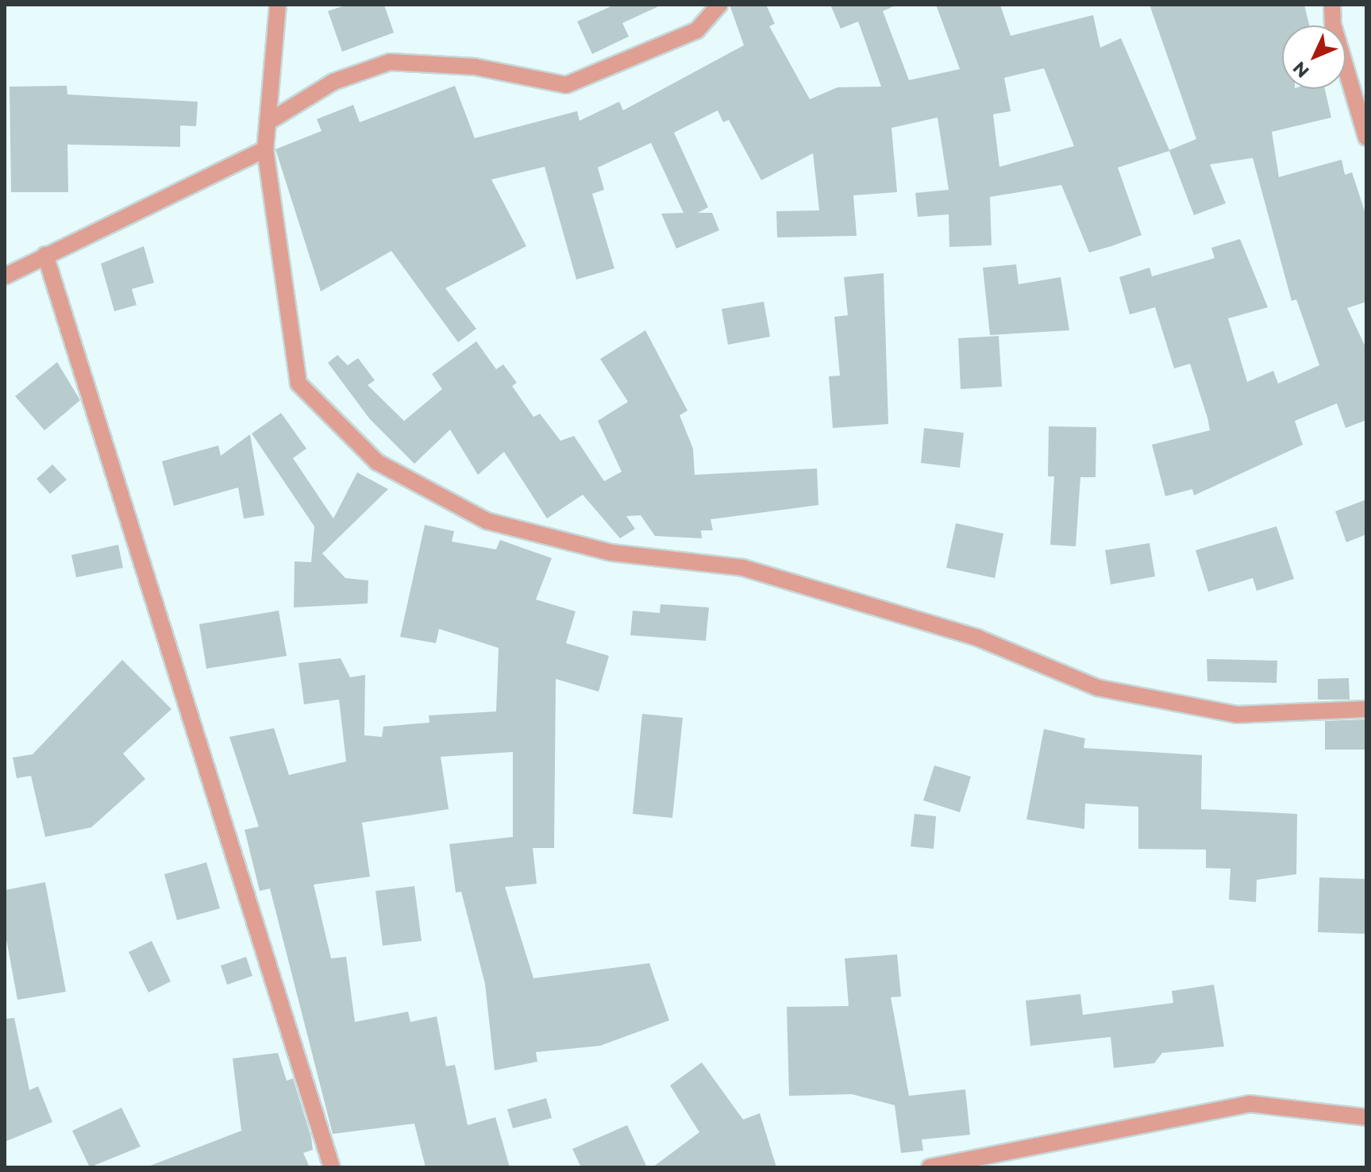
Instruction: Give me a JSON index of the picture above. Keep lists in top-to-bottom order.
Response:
{
  "north": "bottom left"
}
